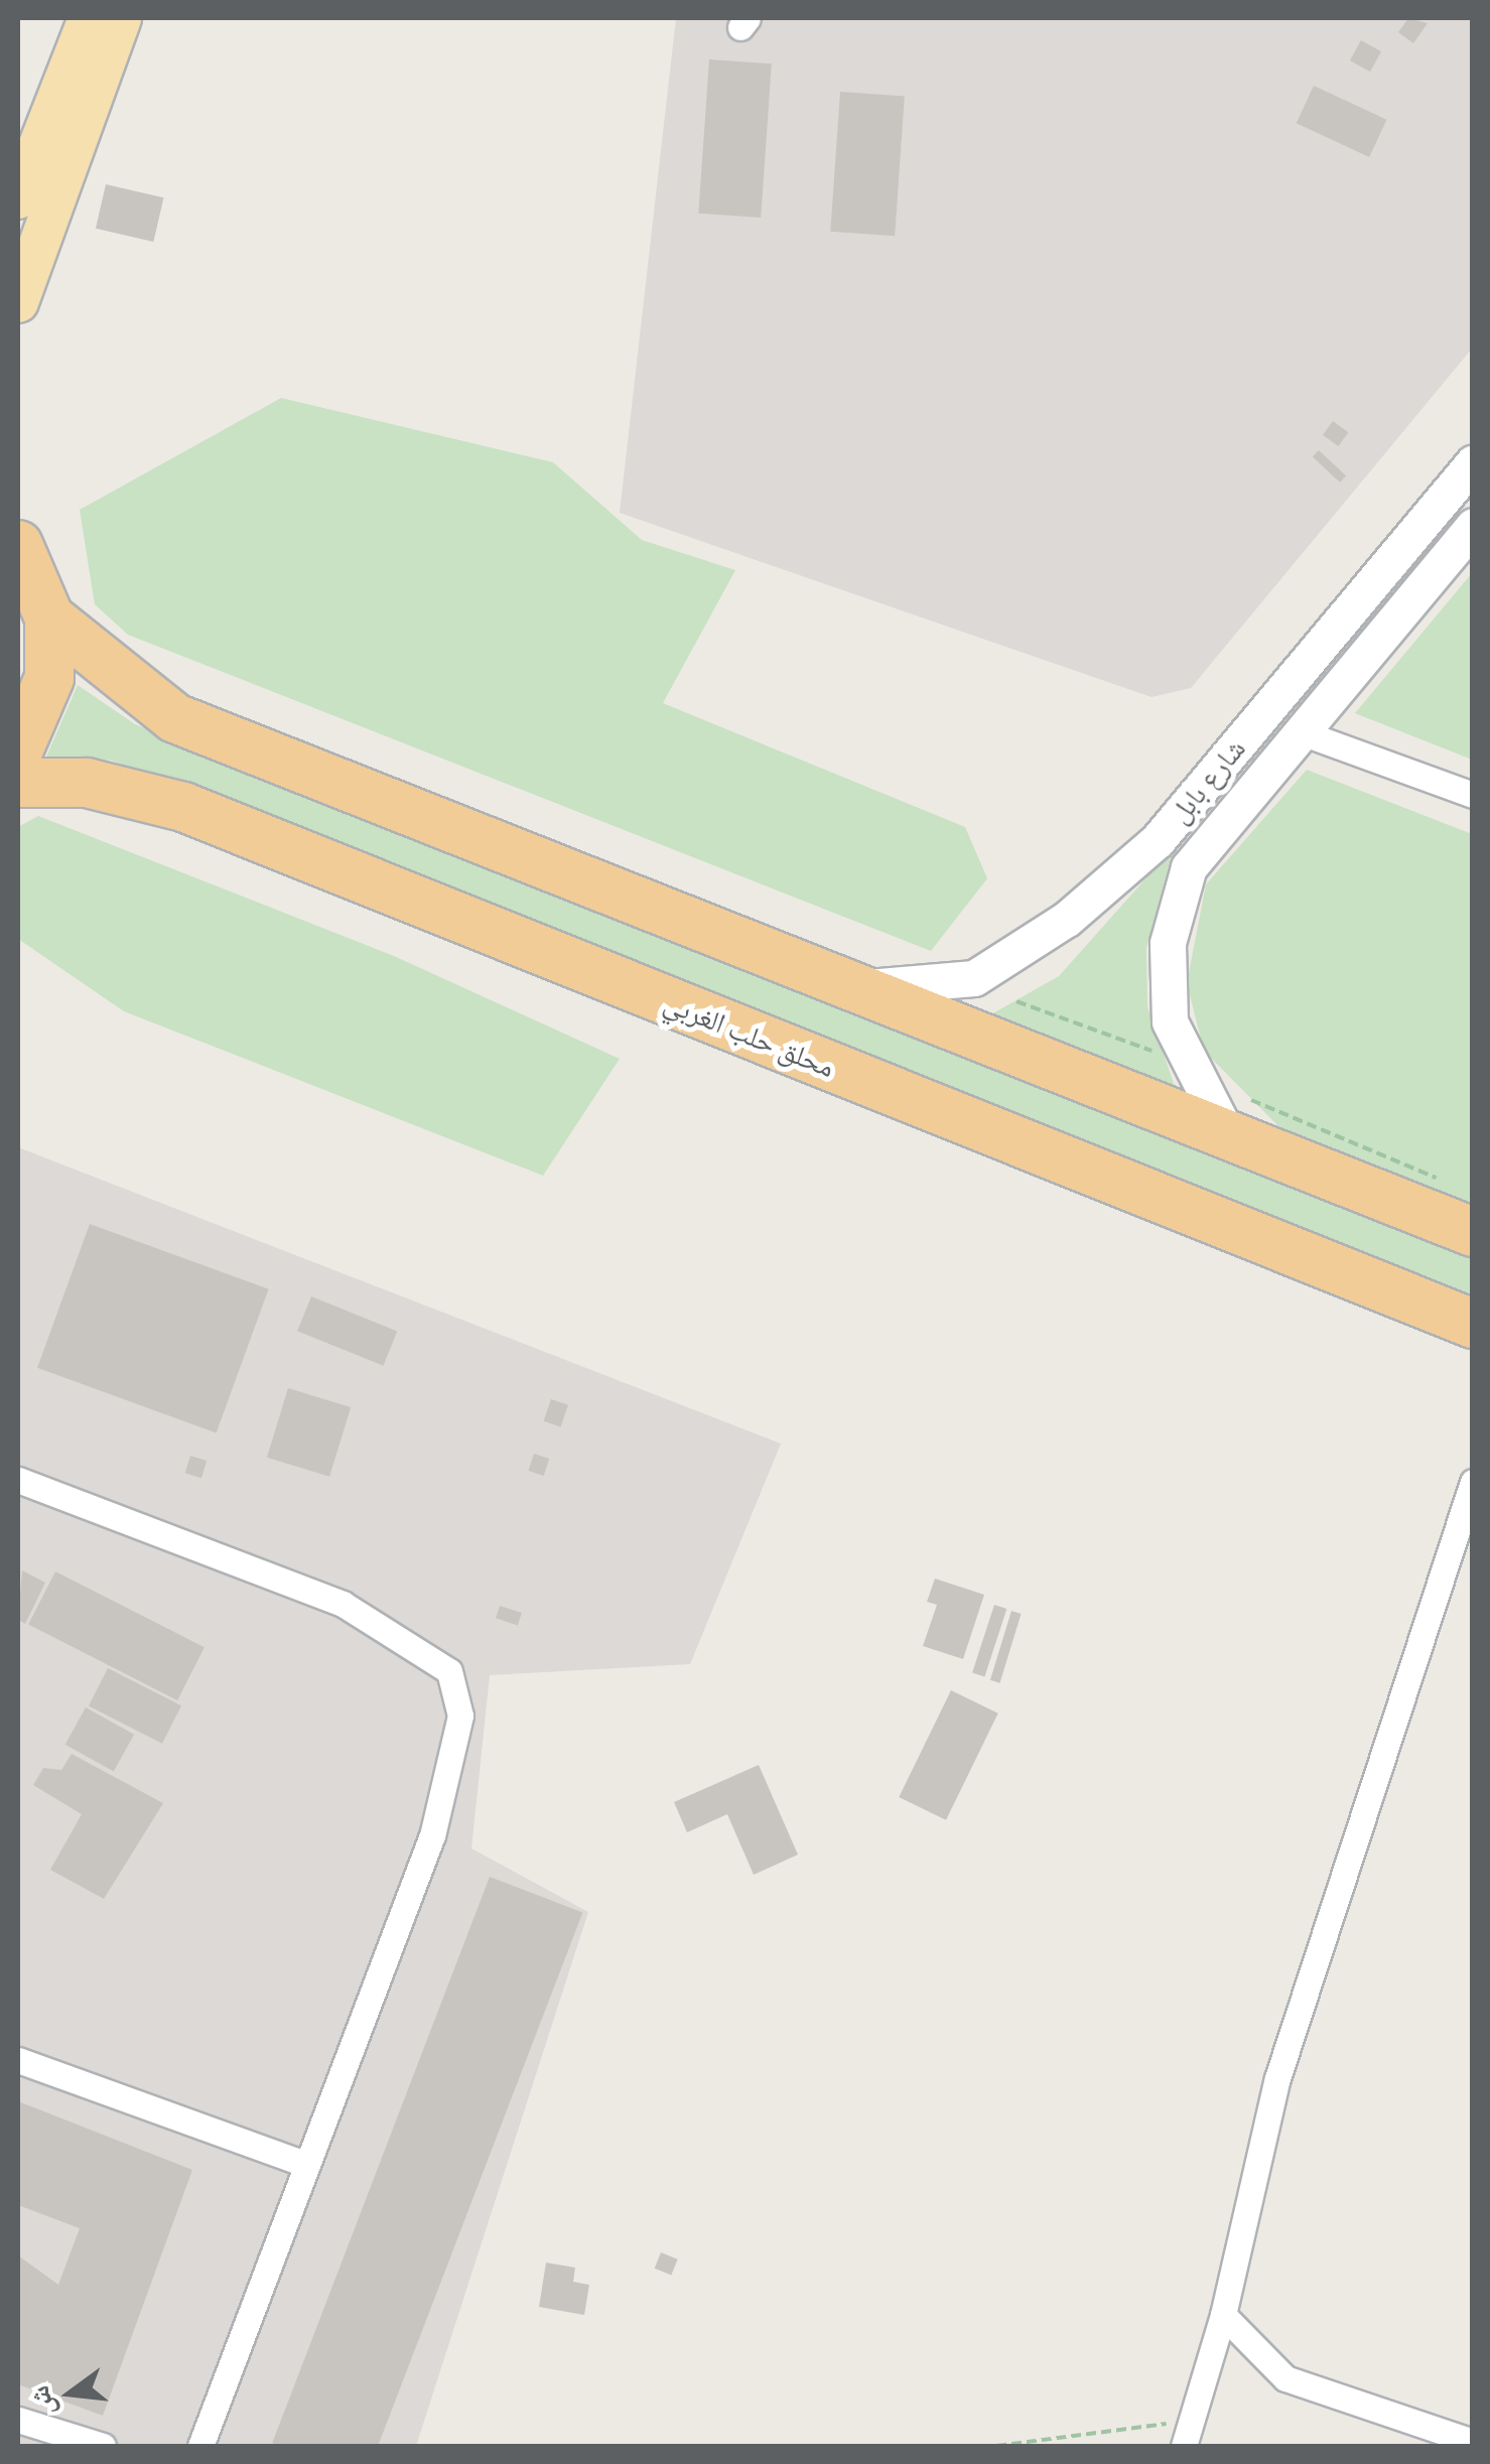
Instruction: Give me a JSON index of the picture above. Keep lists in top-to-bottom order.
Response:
{
  "streets": {
    "highway": ["محلق حلب الغربي"],
    "street": ["شارع بابل"]
  },
  "north": "left"
}
